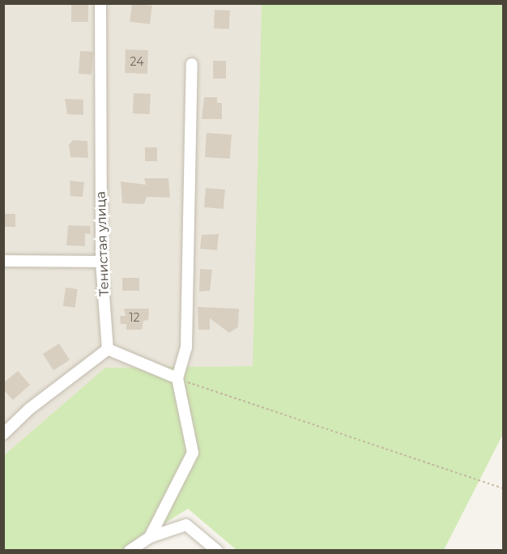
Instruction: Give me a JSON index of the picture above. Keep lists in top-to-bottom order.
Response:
{
  "streets": {
    "street": ["Тенистая улица"]
  },
  "house_numbers": ["24", "12"]
}
